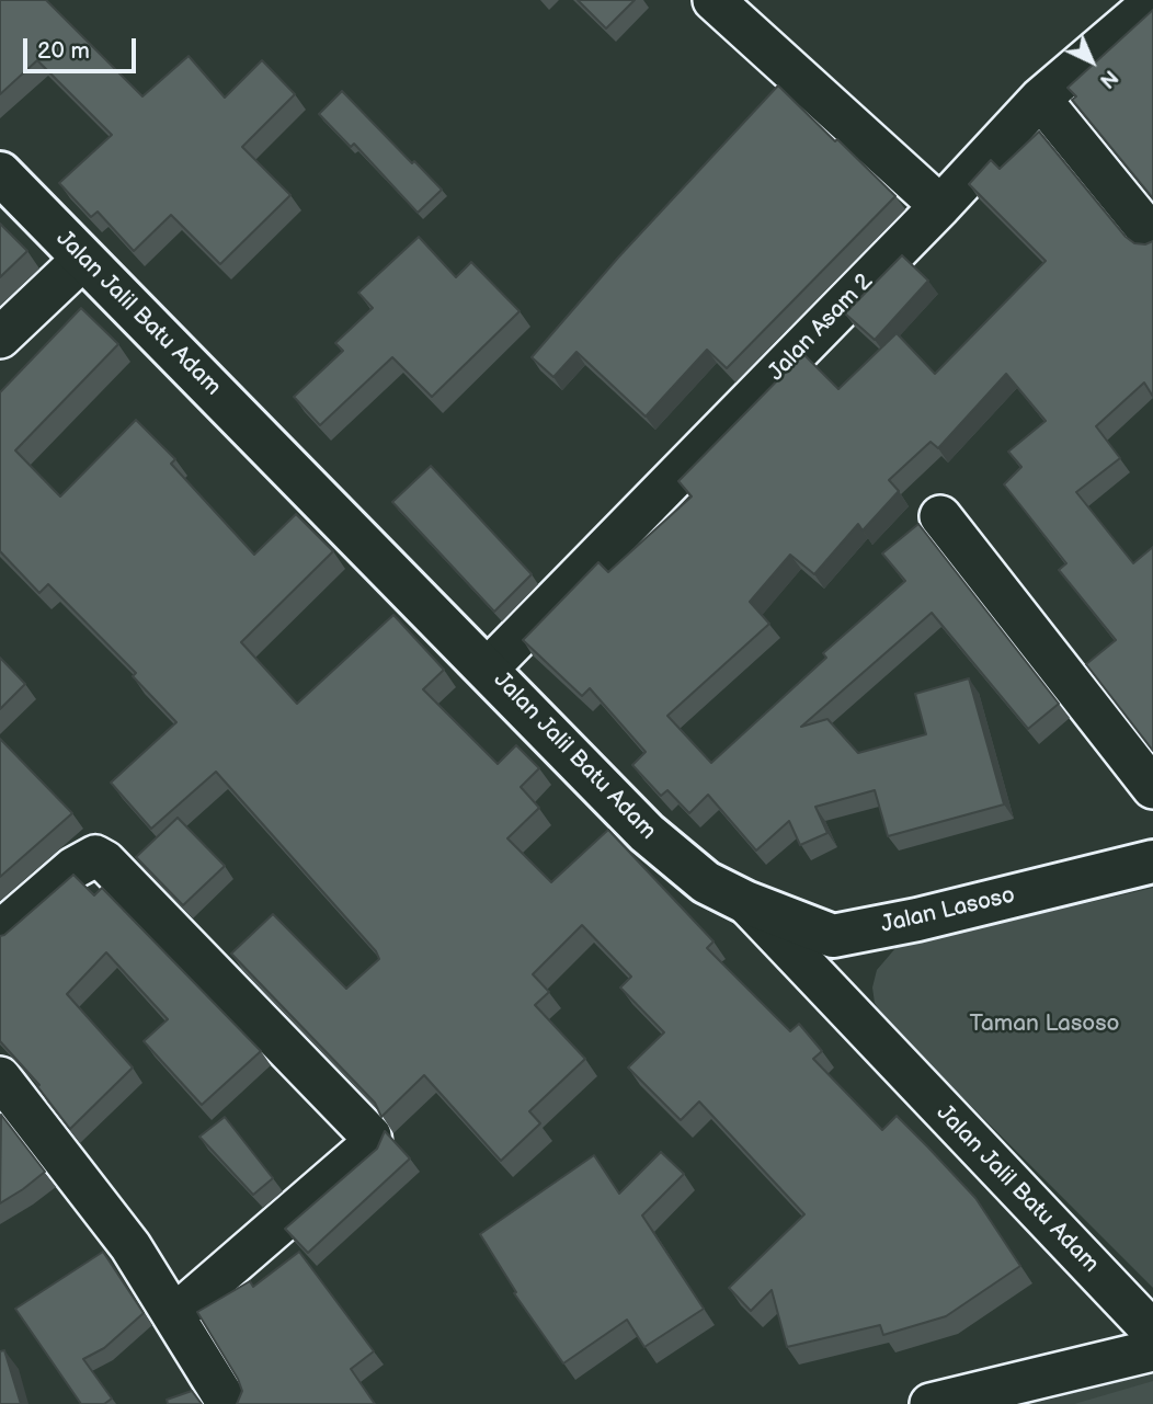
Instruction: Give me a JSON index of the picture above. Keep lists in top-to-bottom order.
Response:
{
  "streets": {
    "street": ["Jalan Jalil Batu Adam", "Jalan Asam 2", "Jalan Lasoso"]
  },
  "crossings": [
    ["Jalan Jalil Batu Adam", "Jalan Asam 2"],
    ["Jalan Jalil Batu Adam", "Jalan Lasoso"]
  ],
  "parks": ["Taman Lasoso"],
  "scale_bar": "20 m",
  "north": "bottom right"
}
